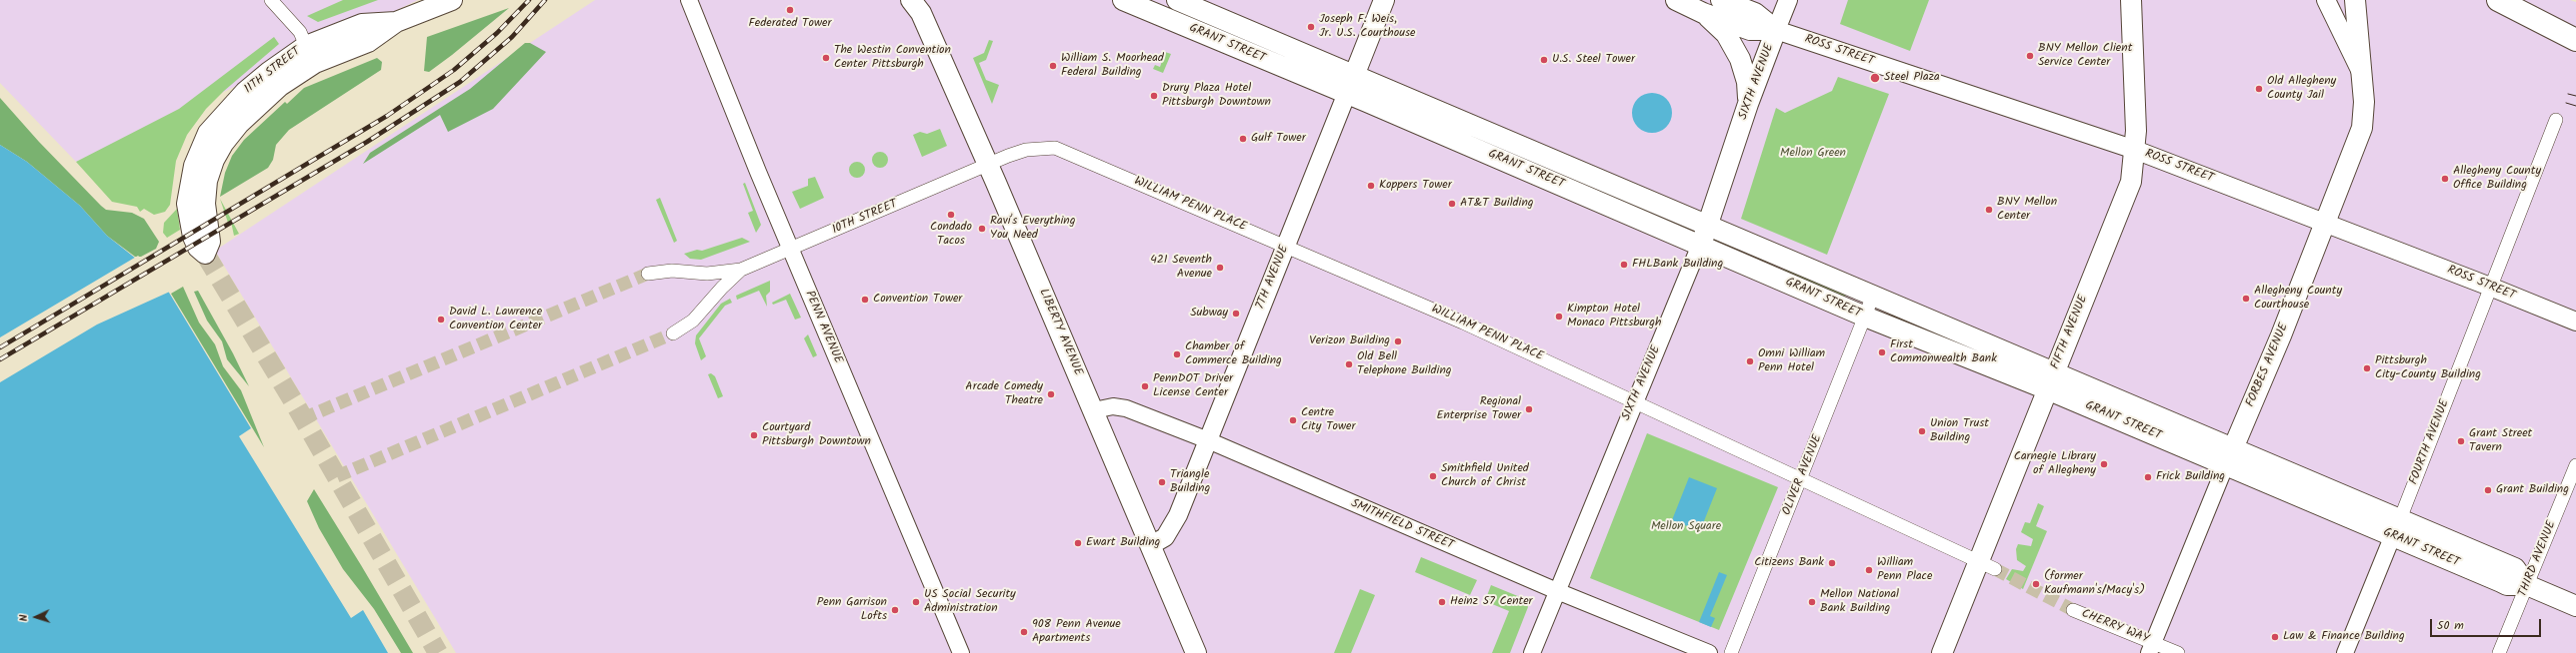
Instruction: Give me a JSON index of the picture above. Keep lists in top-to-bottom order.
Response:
{
  "streets": {
    "main road": [
      "GRANT STREET",
      "ROSS STREET",
      "11TH STREET",
      "SIXTH AVENUE",
      "7TH AVENUE",
      "LIBERTY AVENUE",
      "FIFTH AVENUE",
      "FORBES AVENUE"
    ],
    "street": [
      "WILLIAM PENN PLACE",
      "10TH STREET",
      "PENN AVENUE",
      "FOURTH AVENUE",
      "OLIVER AVENUE",
      "SMITHFIELD STREET",
      "THIRD AVENUE",
      "CHERRY WAY"
    ]
  },
  "crossings": [
    ["GRANT STREET", "SIXTH AVENUE"],
    ["GRANT STREET", "7TH AVENUE"],
    ["GRANT STREET", "FIFTH AVENUE"],
    ["GRANT STREET", "FORBES AVENUE"],
    ["GRANT STREET", "FOURTH AVENUE"],
    ["GRANT STREET", "OLIVER AVENUE"],
    ["GRANT STREET", "THIRD AVENUE"],
    ["ROSS STREET", "SIXTH AVENUE"],
    ["ROSS STREET", "FIFTH AVENUE"],
    ["ROSS STREET", "FORBES AVENUE"],
    ["ROSS STREET", "FOURTH AVENUE"],
    ["SIXTH AVENUE", "WILLIAM PENN PLACE"],
    ["SIXTH AVENUE", "SMITHFIELD STREET"],
    ["WILLIAM PENN PLACE", "10TH STREET"],
    ["WILLIAM PENN PLACE", "7TH AVENUE"],
    ["WILLIAM PENN PLACE", "LIBERTY AVENUE"],
    ["WILLIAM PENN PLACE", "FIFTH AVENUE"],
    ["WILLIAM PENN PLACE", "OLIVER AVENUE"],
    ["10TH STREET", "PENN AVENUE"],
    ["10TH STREET", "LIBERTY AVENUE"],
    ["7TH AVENUE", "LIBERTY AVENUE"],
    ["7TH AVENUE", "SMITHFIELD STREET"],
    ["LIBERTY AVENUE", "SMITHFIELD STREET"],
    ["FORBES AVENUE", "CHERRY WAY"]
  ],
  "parks": ["Mellon Green", "Mellon Square"],
  "places": [
    "Federated Tower",
    "Joseph F. Weis, Jr. U.S. Courthouse",
    "BNY Mellon Client Service Center",
    "The Westin Convention Center Pittsburgh",
    "U.S. Steel Tower",
    "William S. Moorhead Federal Building",
    "Steel Plaza",
    "Old Allegheny County Jail",
    "Drury Plaza Hotel Pittsburgh Downtown",
    "Gulf Tower",
    "Allegheny County Office Building",
    "Koppers Tower",
    "AT&T Building",
    "BNY Mellon Center",
    "Condado Tacos",
    "Ravi's Everything You Need",
    "FHLBank Building",
    "421 Seventh Avenue",
    "Allegheny County Courthouse",
    "Convention Tower",
    "Subway",
    "Kimpton Hotel Monaco Pittsburgh",
    "David L. Lawrence Convention Center",
    "Verizon Building",
    "First Commonwealth Bank",
    "Chamber of Commerce Building",
    "Omni William Penn Hotel",
    "Old Bell Telephone Building",
    "Pittsburgh City-County Building",
    "PennDOT Driver License Center",
    "Arcade Comedy Theatre",
    "Regional Enterprise Tower",
    "Centre City Tower",
    "Union Trust Building",
    "Courtyard Pittsburgh Downtown",
    "Grant Street Tavern",
    "Carnegie Library of Allegheny",
    "Smithfield United Church of Christ",
    "Frick Building",
    "Triangle Building",
    "Grant Building",
    "Ewart Building",
    "Citizens Bank",
    "William Penn Place",
    "(former Kaufmann's/Macy's)",
    "US Social Security Administration",
    "Heinz 57 Center",
    "Mellon National Bank Building",
    "Penn Garrison Lofts",
    "908 Penn Avenue Apartments",
    "Law & Finance Building"
  ],
  "scale_bar": "50 m",
  "north": "left"
}
